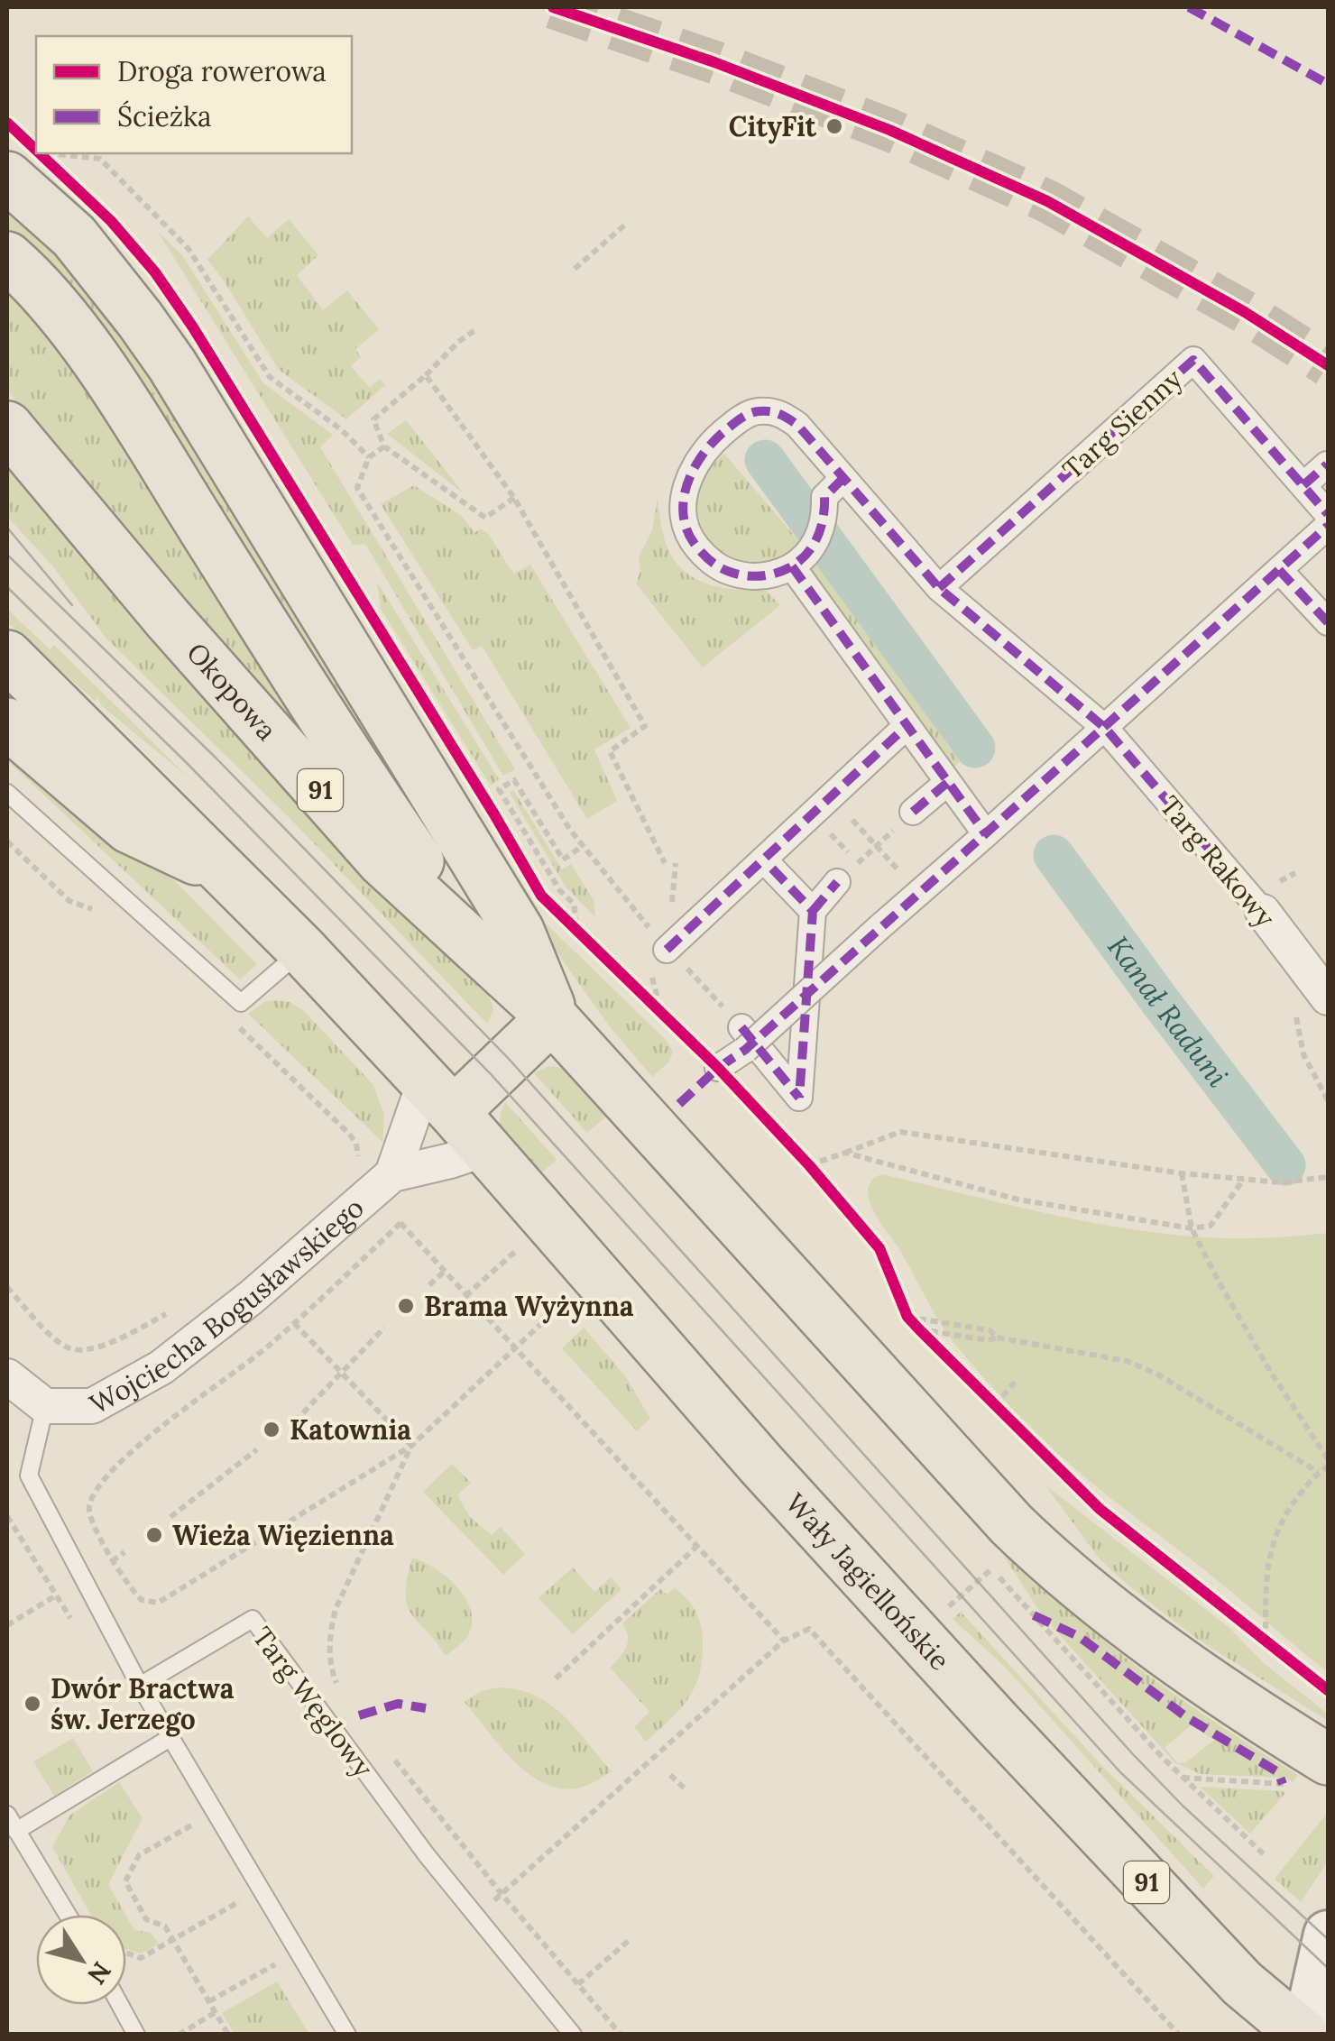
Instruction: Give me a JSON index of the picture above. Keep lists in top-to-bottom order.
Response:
{
  "streets": {
    "main road": ["Okopowa", "91", "Wały Jagiellońskie"],
    "street": ["Targ Sienny", "Targ Rakowy", "Wojciecha Bogusławskiego"],
    "lane": ["Targ Węglowy"]
  },
  "crossings": [
    ["Okopowa", "91"],
    ["91", "Wały Jagiellońskie"],
    ["Wojciecha Bogusławskiego", "Wały Jagiellońskie"]
  ],
  "water": ["Kanał Raduni"],
  "places": [
    "CityFit",
    "Brama Wyżynna",
    "Katownia",
    "Wieża Więzienna",
    "Dwór Bractwa św. Jerzego"
  ],
  "legend": ["Droga rowerowa", "Ścieżka"],
  "north": "bottom right"
}
